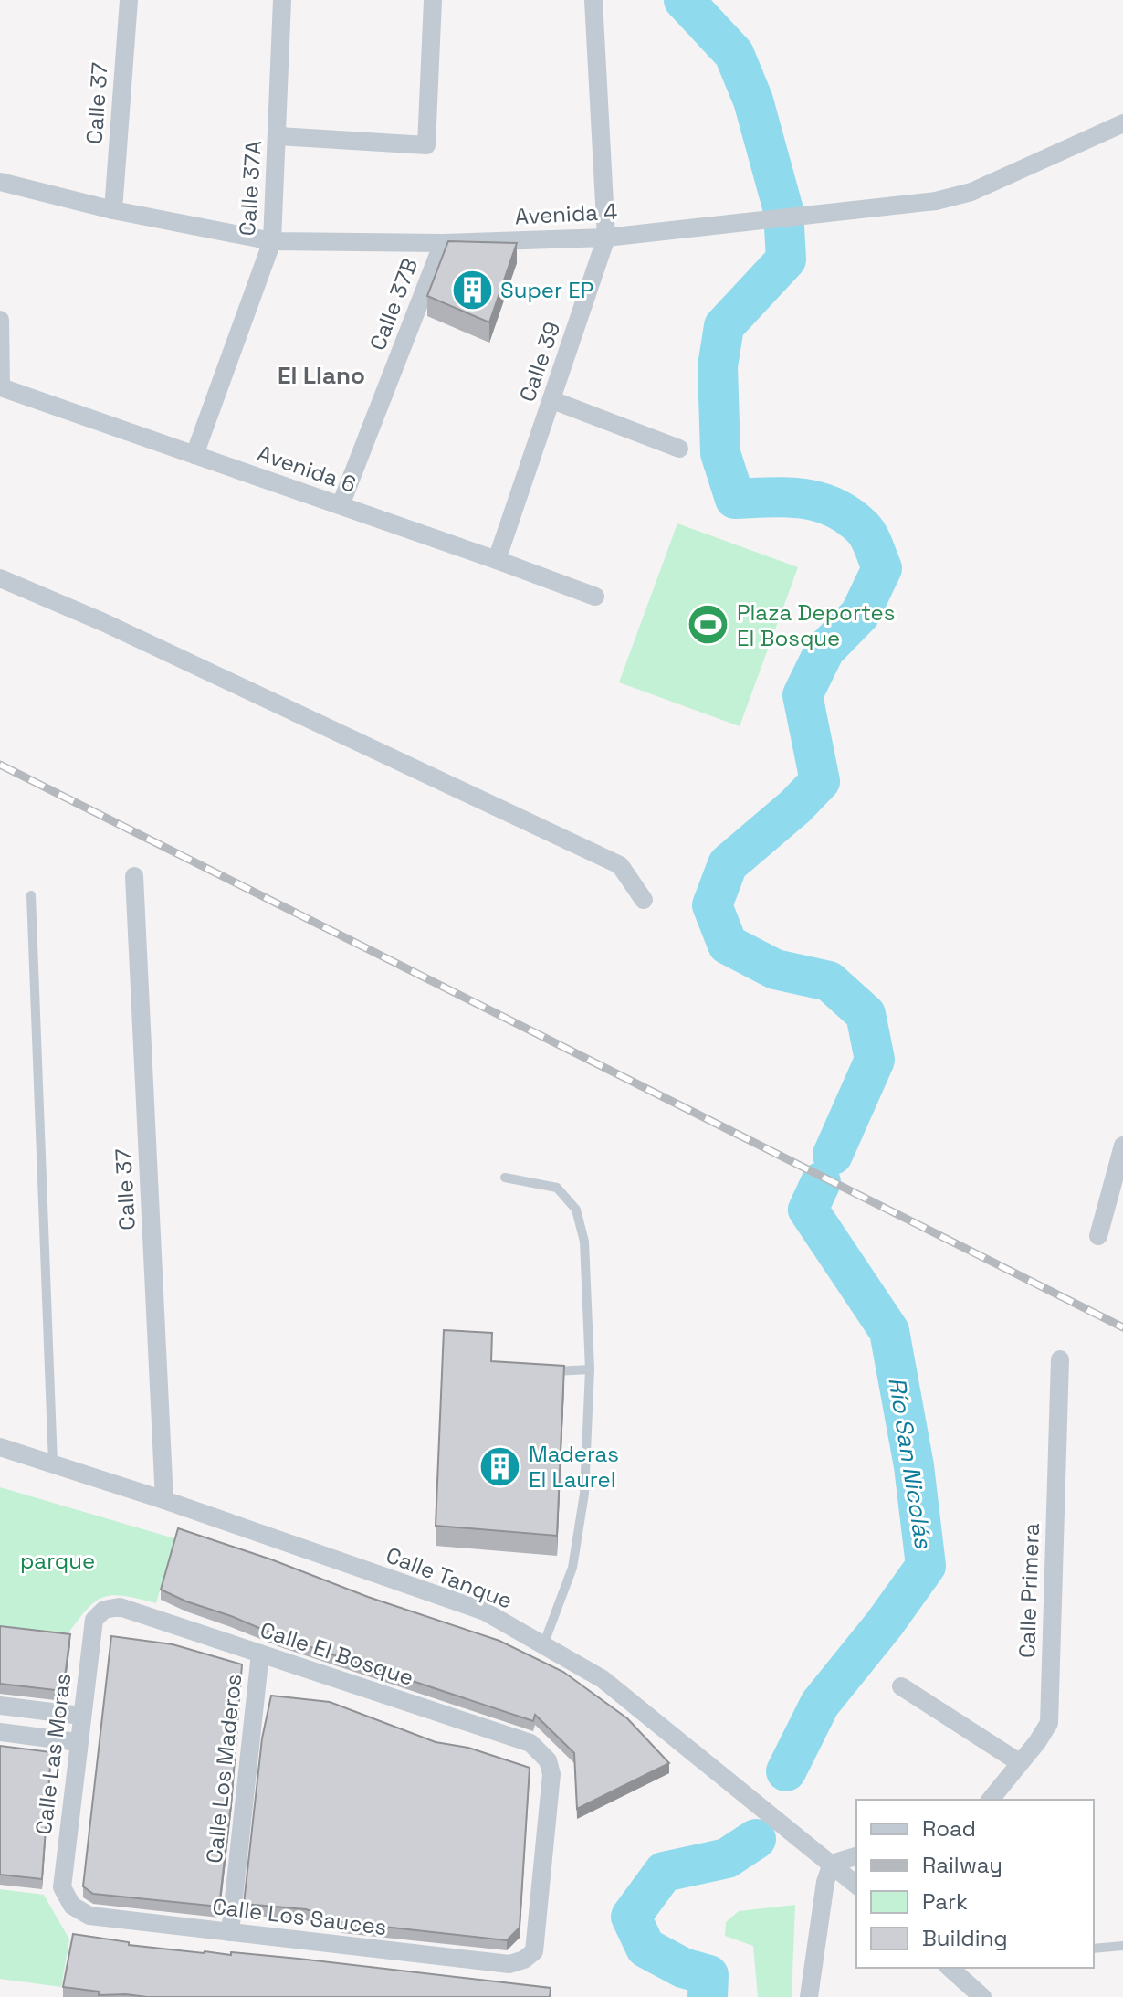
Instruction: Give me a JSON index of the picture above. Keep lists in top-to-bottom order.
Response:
{
  "streets": {
    "street": [
      "Calle 37",
      "Calle 37A",
      "Avenida 4",
      "Calle 37B",
      "Calle 39",
      "Avenida 6",
      "Calle Tanque",
      "Calle Primera",
      "Calle El Bosque",
      "Calle Las Moras",
      "Calle Los Maderos",
      "Calle Los Sauces"
    ]
  },
  "crossings": [
    ["Calle 37", "Avenida 4"],
    ["Calle 37", "Calle Tanque"],
    ["Calle 37A", "Avenida 4"],
    ["Calle 37A", "Avenida 6"],
    ["Avenida 4", "Calle 37B"],
    ["Avenida 4", "Calle 39"],
    ["Calle 37B", "Avenida 6"],
    ["Calle 39", "Avenida 6"],
    ["Calle El Bosque", "Calle Las Moras"],
    ["Calle El Bosque", "Calle Los Maderos"],
    ["Calle El Bosque", "Calle Los Sauces"],
    ["Calle Las Moras", "Calle Los Sauces"],
    ["Calle Los Maderos", "Calle Los Sauces"]
  ],
  "districts": ["El Llano"],
  "water": ["Río San Nicolás"],
  "parks": ["parque"],
  "places": {
    "building": ["Super EP", "Maderas El Laurel"],
    "sports": ["Plaza Deportes El Bosque"]
  },
  "legend": [
    "Road",
    "Railway",
    "Park",
    "Building"
  ]
}
